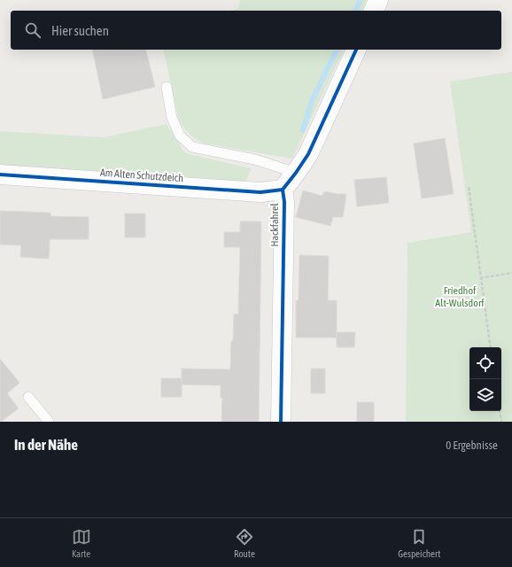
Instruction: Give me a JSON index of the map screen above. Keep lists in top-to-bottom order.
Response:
{
  "streets": {
    "street": ["Am Alten Schutzdeich", "Hackfahrel"]
  },
  "crossings": [
    ["Am Alten Schutzdeich", "Hackfahrel"]
  ],
  "parks": ["Friedhof Alt-Wulsdorf"],
  "page": {
    "search": "Hier suchen",
    "heading": ["In der Nähe", "0 Ergebnisse"],
    "nav": ["Karte", "Route", "Gespeichert"]
  }
}
